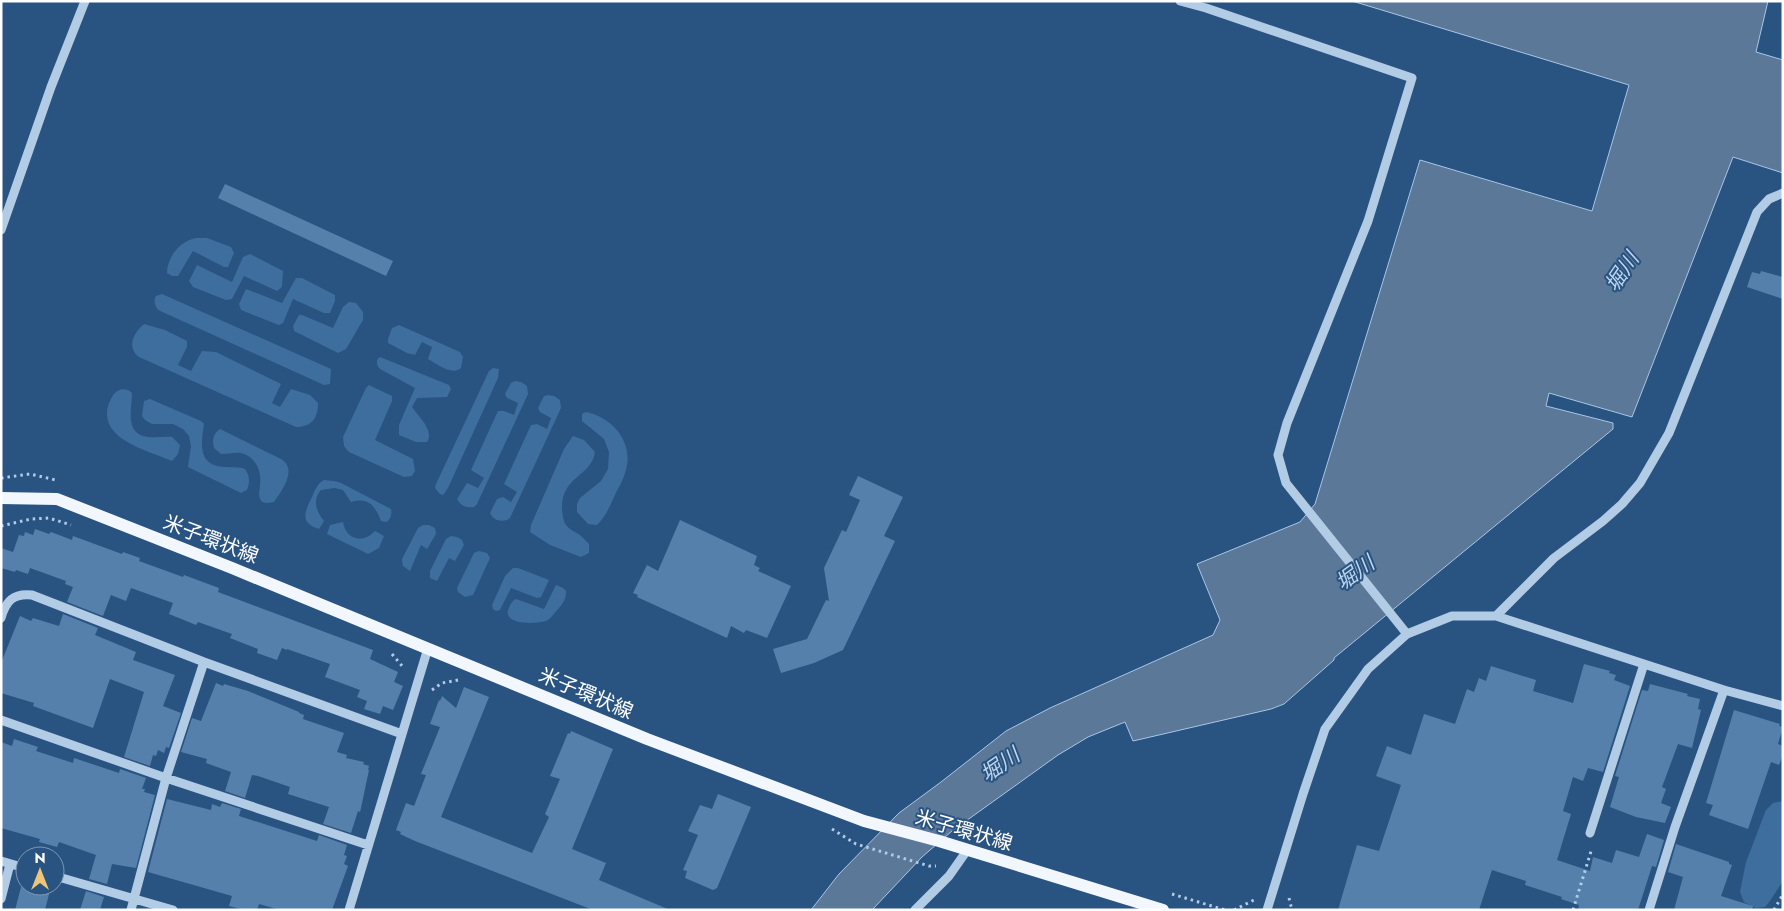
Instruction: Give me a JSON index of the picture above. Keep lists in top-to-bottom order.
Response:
{
  "streets": {
    "main road": ["米子環状線"]
  },
  "water": ["堀川"],
  "north": "top"
}
